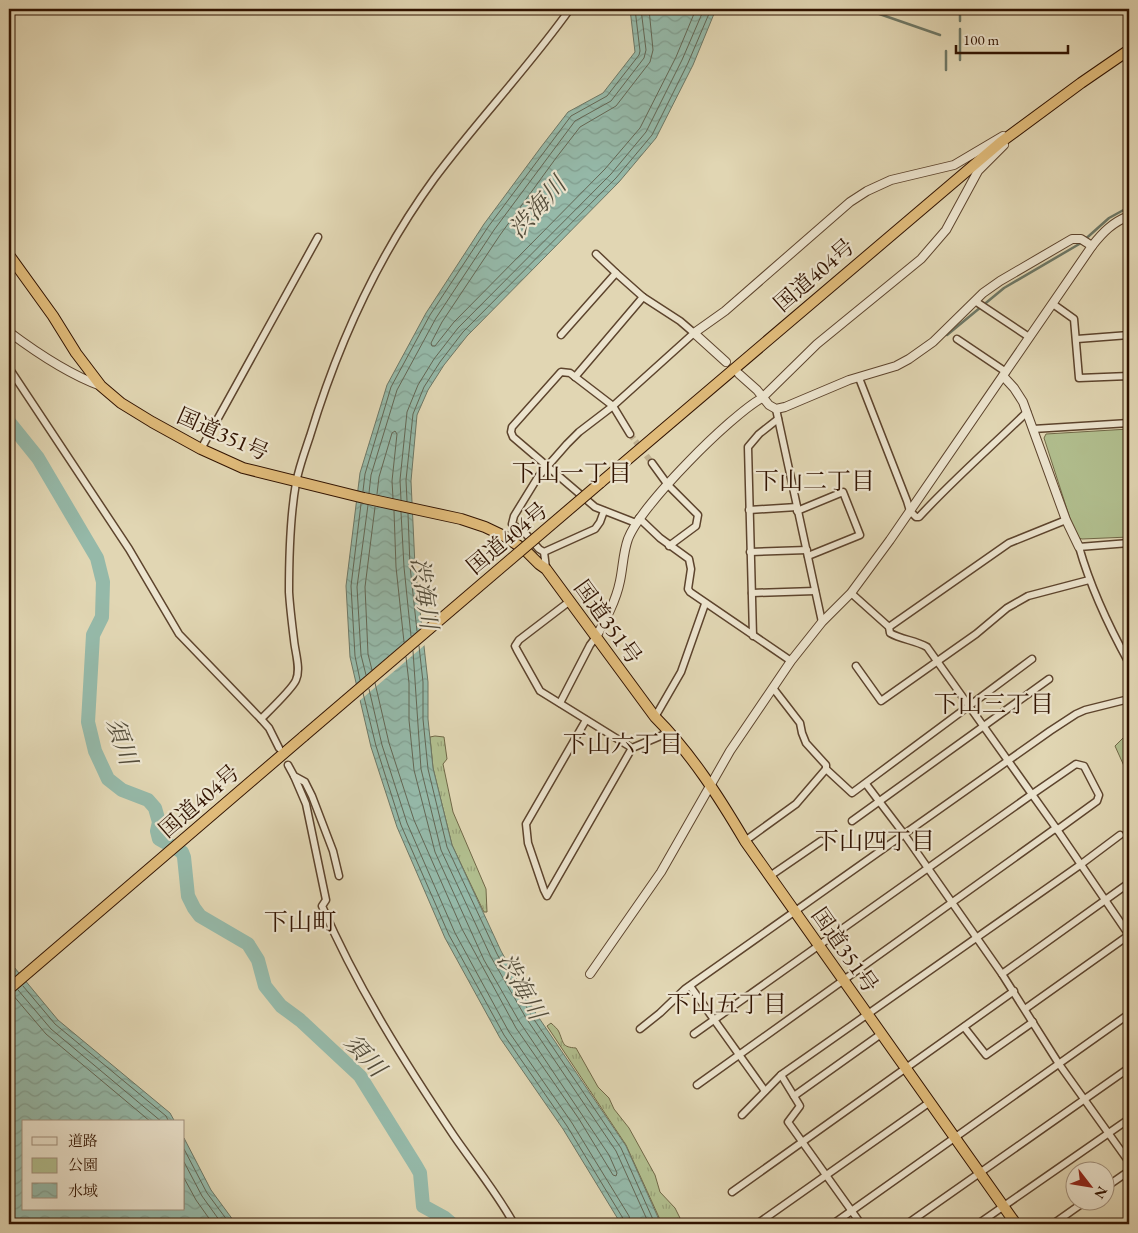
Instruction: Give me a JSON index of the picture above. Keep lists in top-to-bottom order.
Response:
{
  "streets": {
    "highway": ["国道404号", "国道351号"]
  },
  "districts": [
    "下山一丁目",
    "下山二丁目",
    "下山三丁目",
    "下山六丁目",
    "下山四丁目",
    "下山町",
    "下山五丁目"
  ],
  "water": ["渋海川", "須川"],
  "legend": ["道路", "公園", "水域"],
  "scale_bar": "100 m",
  "north": "bottom right"
}
